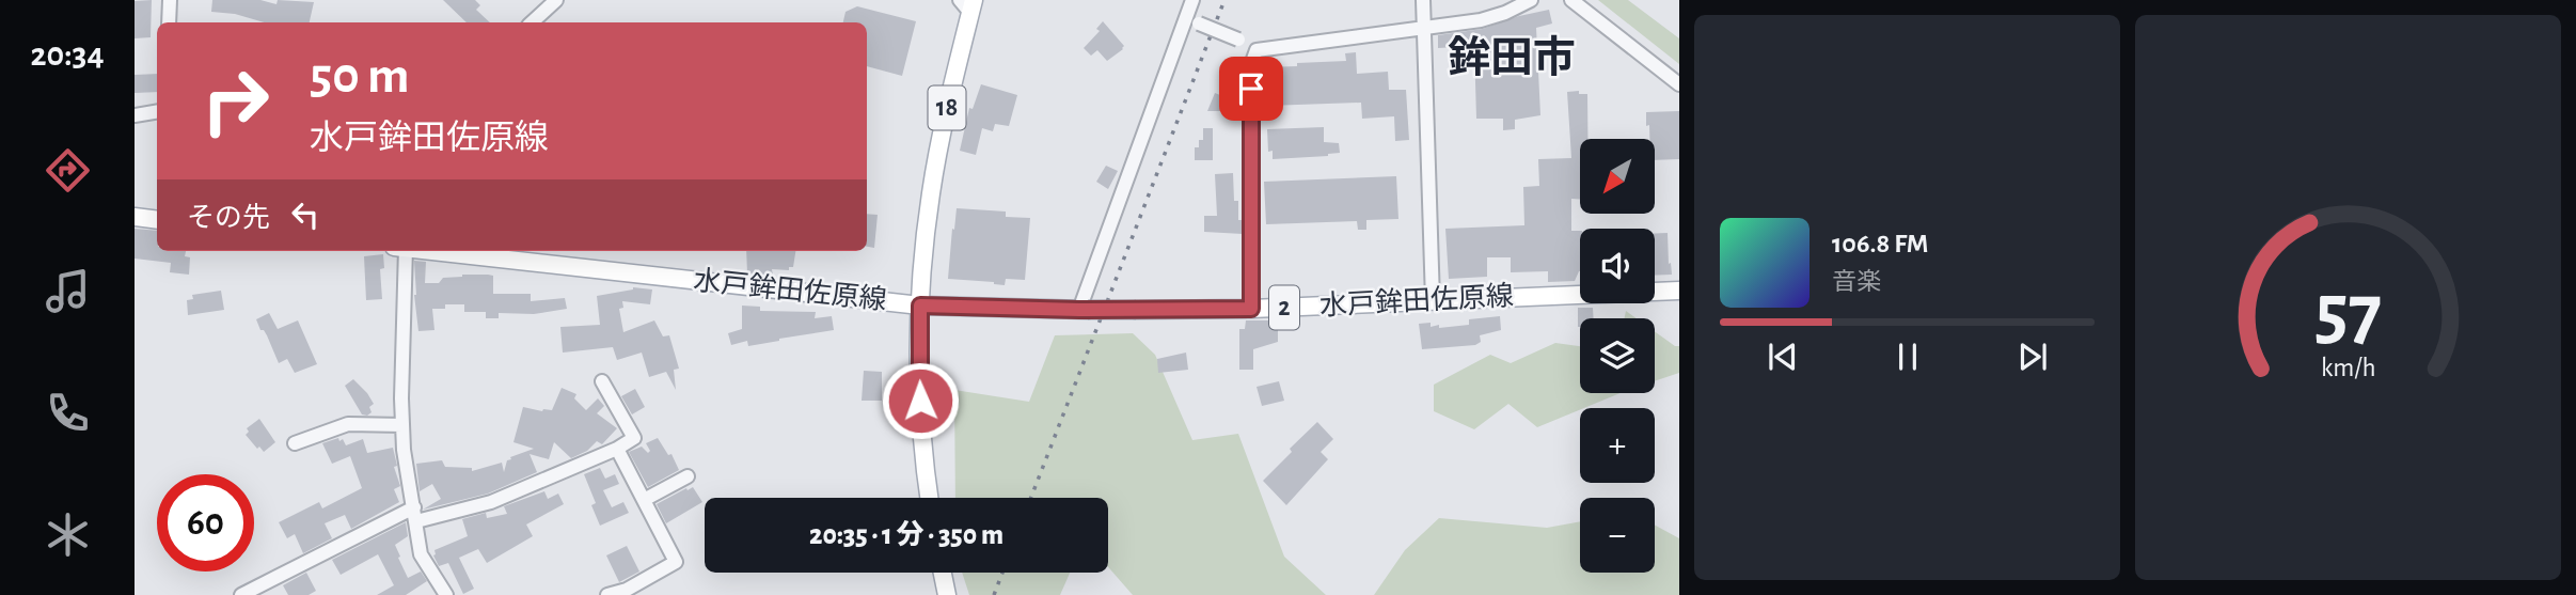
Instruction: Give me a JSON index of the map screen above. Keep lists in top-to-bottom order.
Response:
{
  "streets": {
    "main road": ["18", "水戸鉾田佐原線", "2"]
  },
  "crossings": [
    ["18", "水戸鉾田佐原線"]
  ],
  "districts": ["鉾田市"],
  "north": "bottom left",
  "page": {
    "tabs": "20:34",
    "turn": ["50 m", "水戸鉾田佐原線"],
    "map_buttons": ["+", "−"],
    "then": "その先",
    "song": ["106.8 FM", "音楽"],
    "limit": "60",
    "trip": "20:35 · 1 分 · 350 m",
    "gauge": ["57", "km/h"]
  }
}
